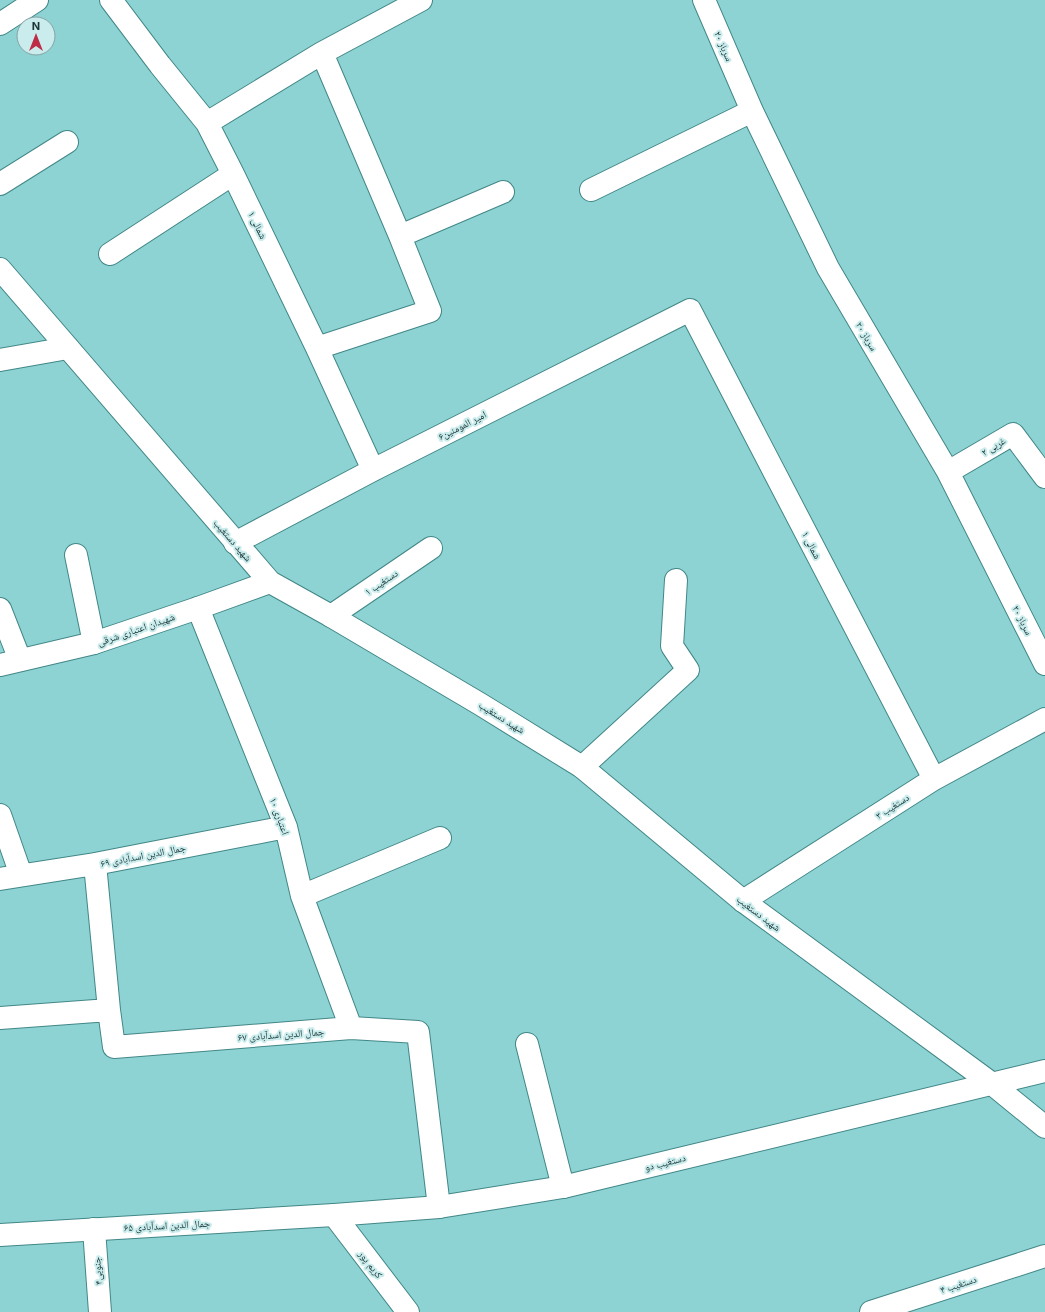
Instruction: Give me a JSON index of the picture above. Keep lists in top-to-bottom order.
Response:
{
  "streets": {
    "street": [
      "سرباز ۲۰",
      "شمالی ۱",
      "امیر المومنین۶",
      "غربی ۲",
      "شهید دستغیب",
      "دستغیب ۱",
      "شهیدان اعتباری شرقی",
      "دستغیب ۳",
      "اعتباری ۱۰",
      "جمال الدین اسدآبادی ۶۹",
      "جمال الدین اسدآبادی ۶۷",
      "دستغیب دو",
      "جمال الدین اسدآبادی ۶۵",
      "کریم پور",
      "جنوبی۴",
      "دستغیب ۴"
    ]
  },
  "crossings": [
    ["سرباز ۲۰", "غربی ۲"],
    ["شمالی ۱", "امیر المومنین۶"],
    ["شمالی ۱", "دستغیب ۳"],
    ["امیر المومنین۶", "شهید دستغیب"],
    ["شهید دستغیب", "دستغیب ۱"],
    ["شهید دستغیب", "شهیدان اعتباری شرقی"],
    ["شهید دستغیب", "دستغیب ۳"],
    ["شهید دستغیب", "دستغیب دو"],
    ["شهیدان اعتباری شرقی", "اعتباری ۱۰"],
    ["اعتباری ۱۰", "جمال الدین اسدآبادی ۶۹"],
    ["اعتباری ۱۰", "جمال الدین اسدآبادی ۶۷"],
    ["جمال الدین اسدآبادی ۶۷", "دستغیب دو"],
    ["دستغیب دو", "جمال الدین اسدآبادی ۶۵"],
    ["دستغیب دو", "کریم پور"],
    ["جمال الدین اسدآبادی ۶۵", "کریم پور"],
    ["جمال الدین اسدآبادی ۶۵", "جنوبی۴"]
  ],
  "north": "top"
}
